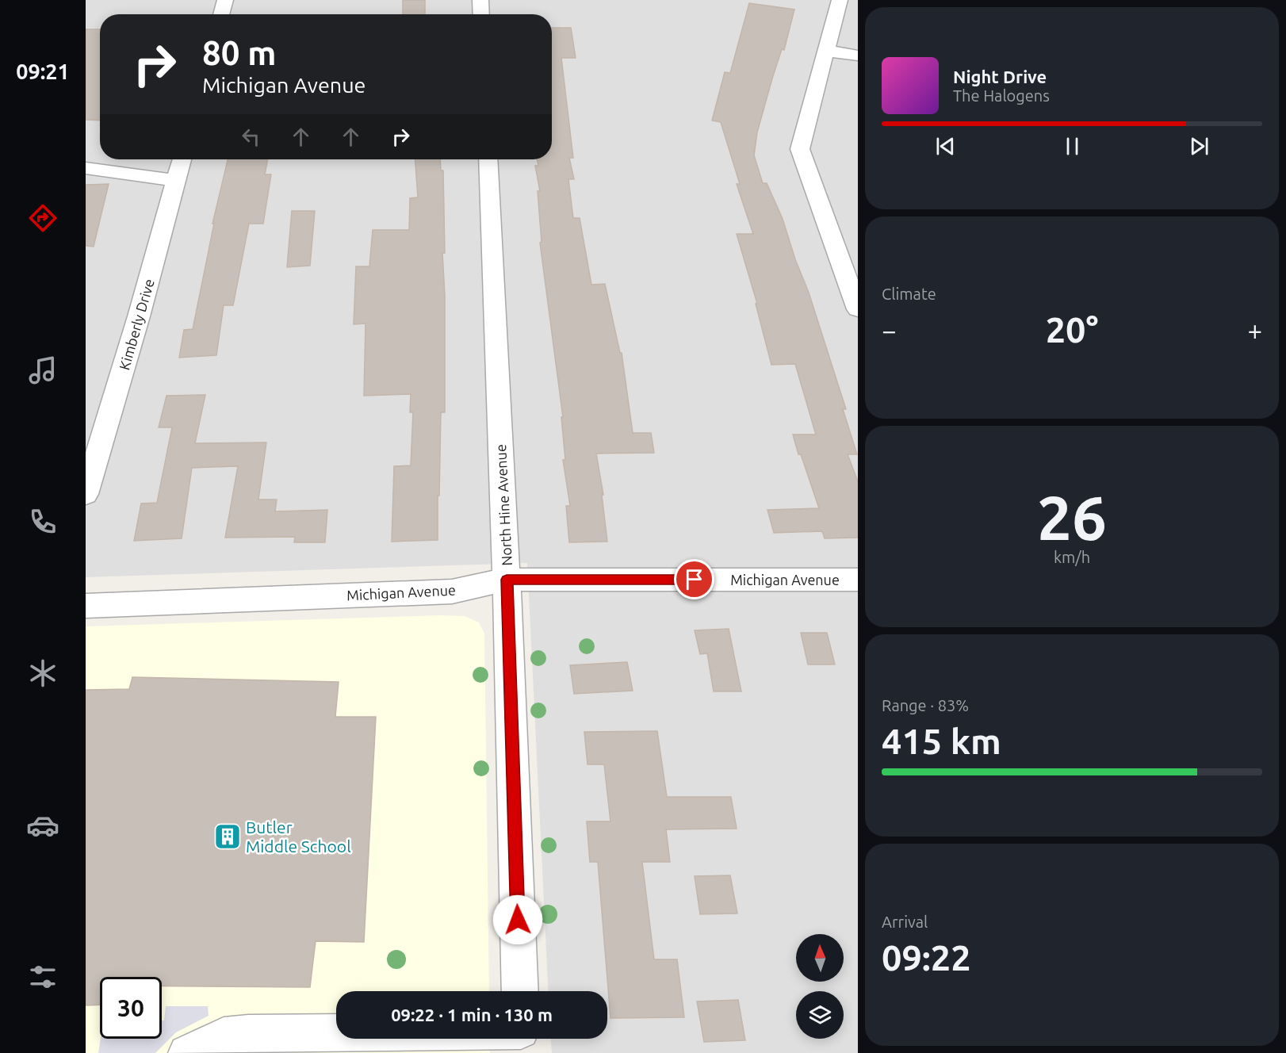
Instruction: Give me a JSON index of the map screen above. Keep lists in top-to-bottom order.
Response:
{
  "streets": {
    "street": ["Kimberly Drive", "North Hine Avenue", "Michigan Avenue"]
  },
  "crossings": [
    ["North Hine Avenue", "Michigan Avenue"]
  ],
  "places": {
    "building": ["Butler Middle School"]
  },
  "north": "top",
  "page": {
    "tabs": "09:21",
    "turn": ["80 m", "Michigan Avenue"],
    "song": ["Night Drive", "The Halogens"],
    "tile": [
      "Climate",
      ["26", "km/h"],
      ["Range · 83%", "415 km"],
      ["Arrival", "09:22"]
    ],
    "heat": ["−", "20°", "+"],
    "limit": "30",
    "trip": "09:22 · 1 min · 130 m"
  }
}
